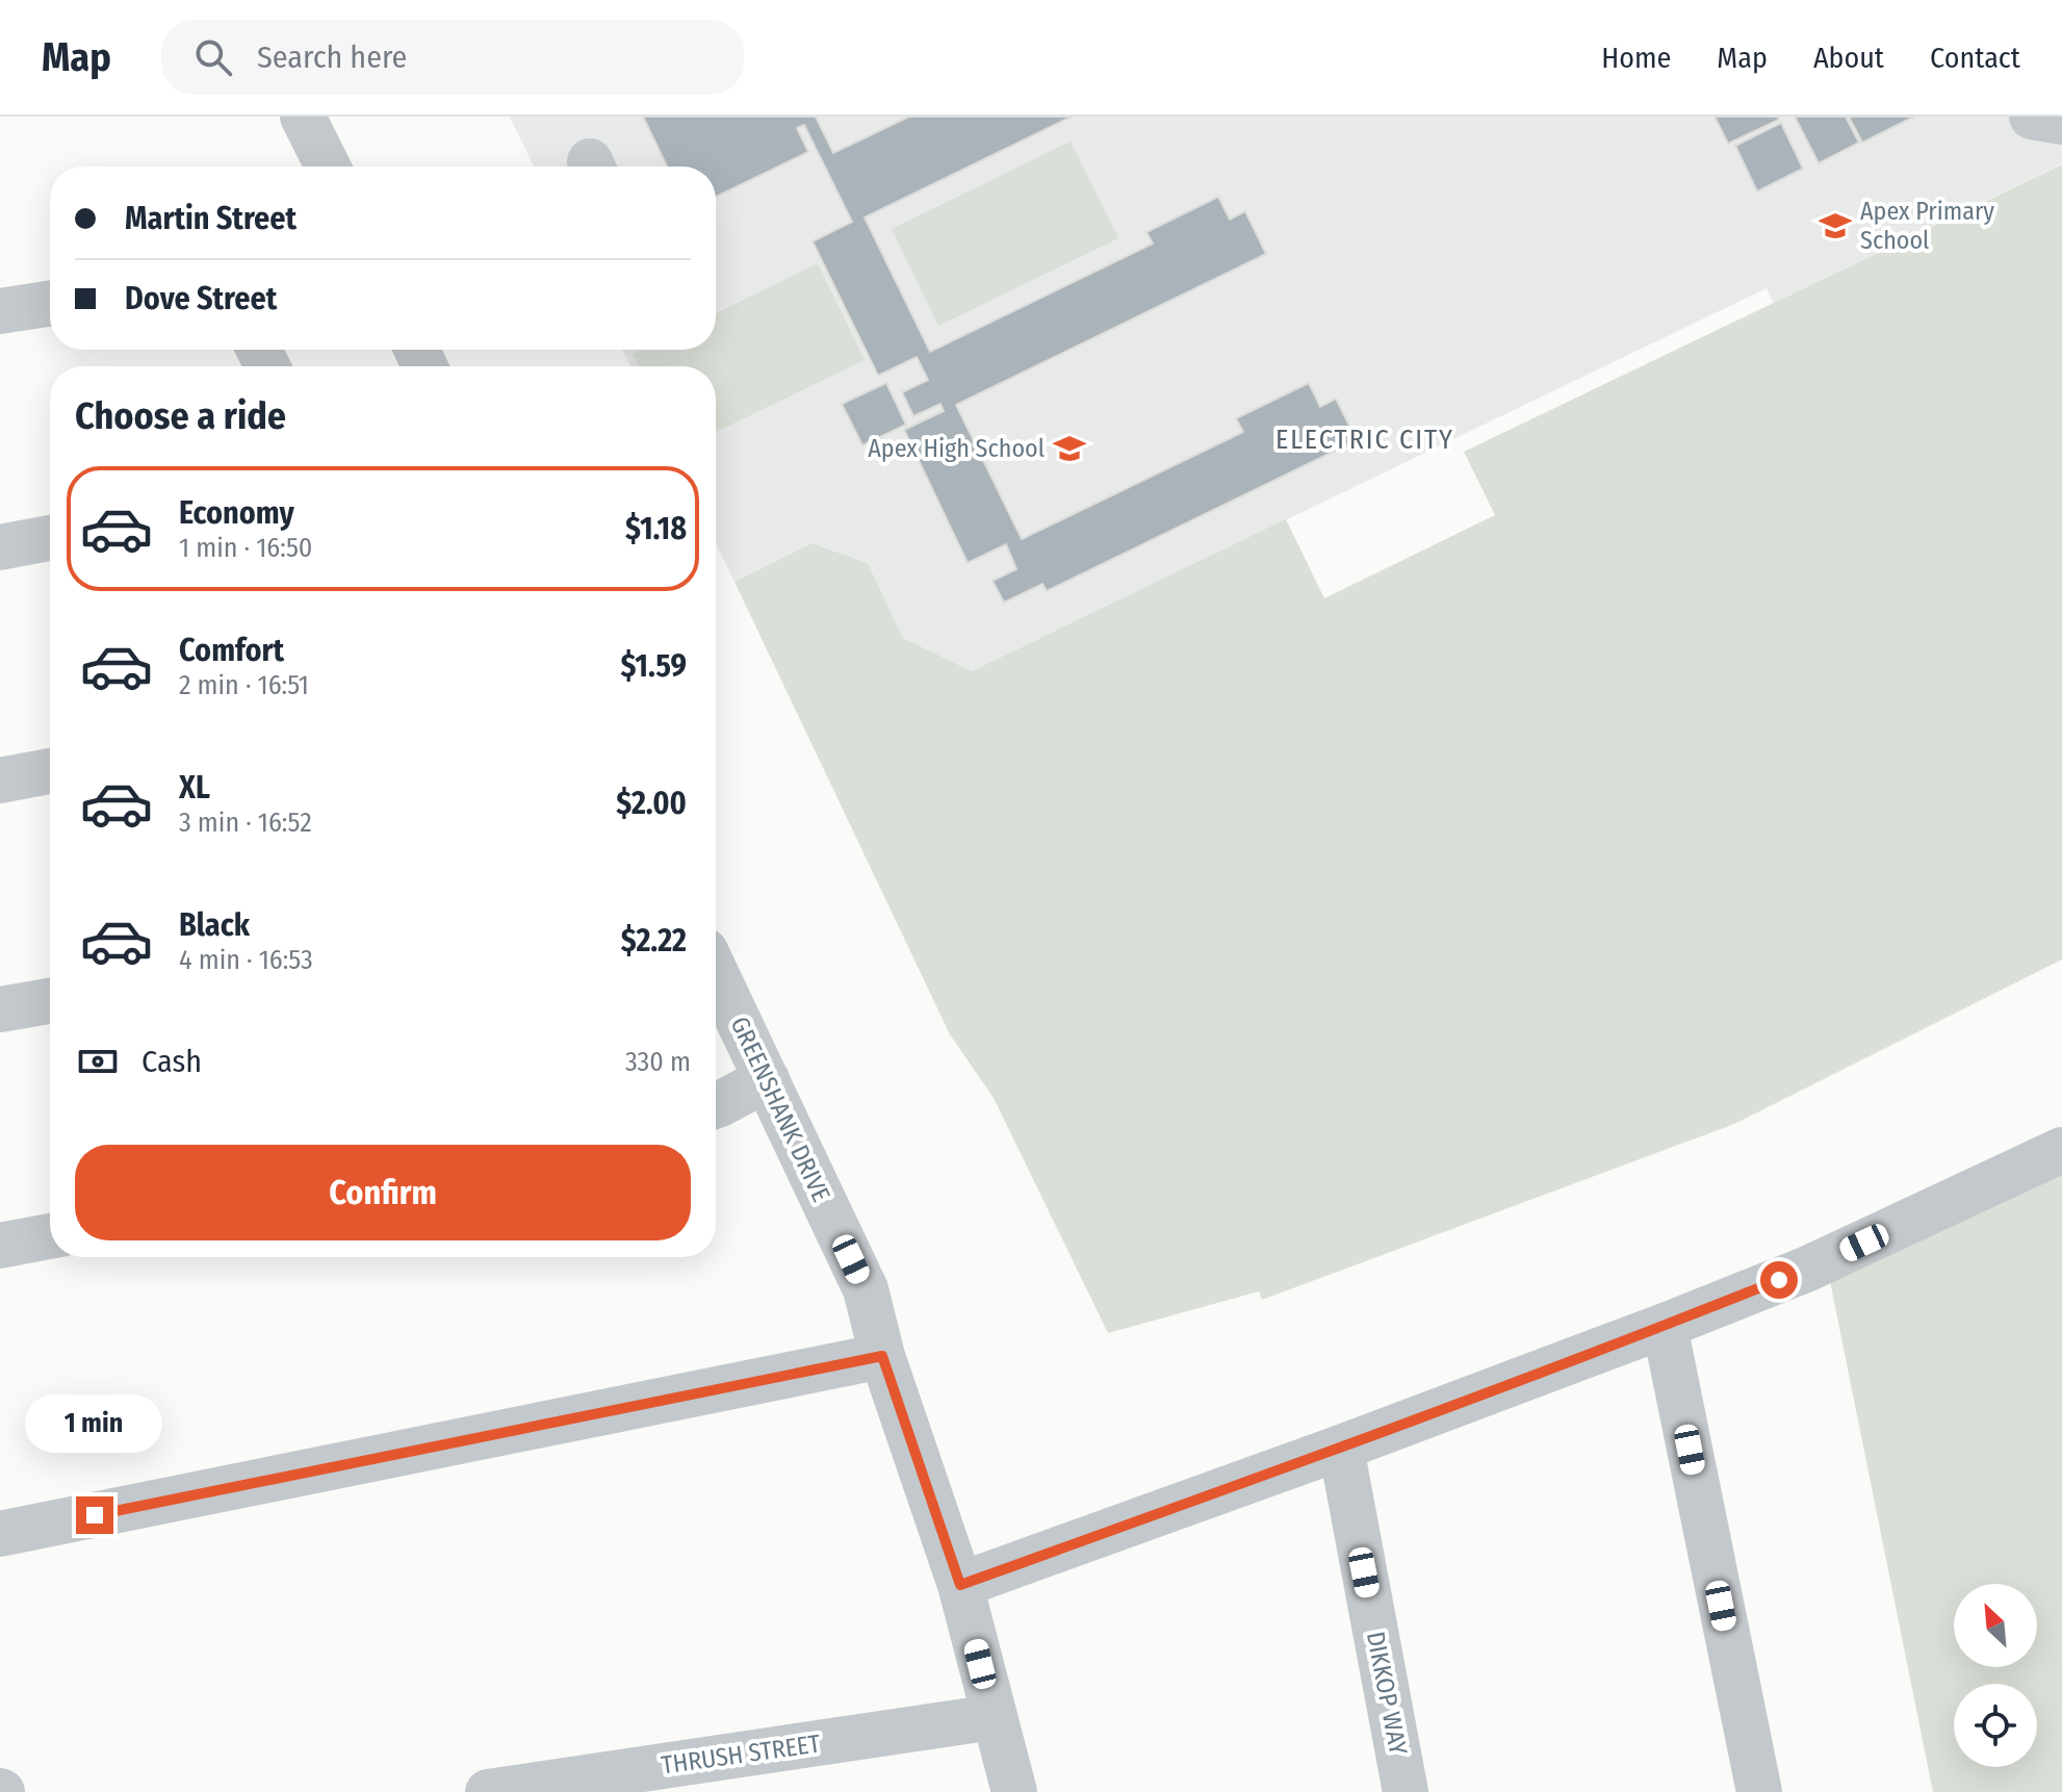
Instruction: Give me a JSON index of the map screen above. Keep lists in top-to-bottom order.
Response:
{
  "streets": {
    "street": ["GREENSHANK DRIVE", "DIKKOP WAY", "THRUSH STREET"]
  },
  "crossings": [
    ["GREENSHANK DRIVE", "THRUSH STREET"]
  ],
  "districts": ["ELECTRIC CITY"],
  "places": {
    "school or university": ["Apex Primary School", "Apex High School"]
  },
  "north": "top left",
  "page": {
    "header": "Map",
    "search": "Search here",
    "nav": [
      "Home",
      "Map",
      "About",
      "Contact"
    ],
    "banner": ["Martin Street", "Dove Street"],
    "heading": "Choose a ride",
    "list": [
      {
        "name": "Economy",
        "note": "1 min · 16:50",
        "value": "$1.18"
      },
      {
        "name": "Comfort",
        "note": "2 min · 16:51",
        "value": "$1.59"
      },
      {
        "name": "XL",
        "note": "3 min · 16:52",
        "value": "$2.00"
      },
      {
        "name": "Black",
        "note": "4 min · 16:53",
        "value": "$2.22"
      }
    ],
    "pay": ["Cash", "330 m"],
    "buttons": "Confirm",
    "bubble": "1 min"
  }
}
